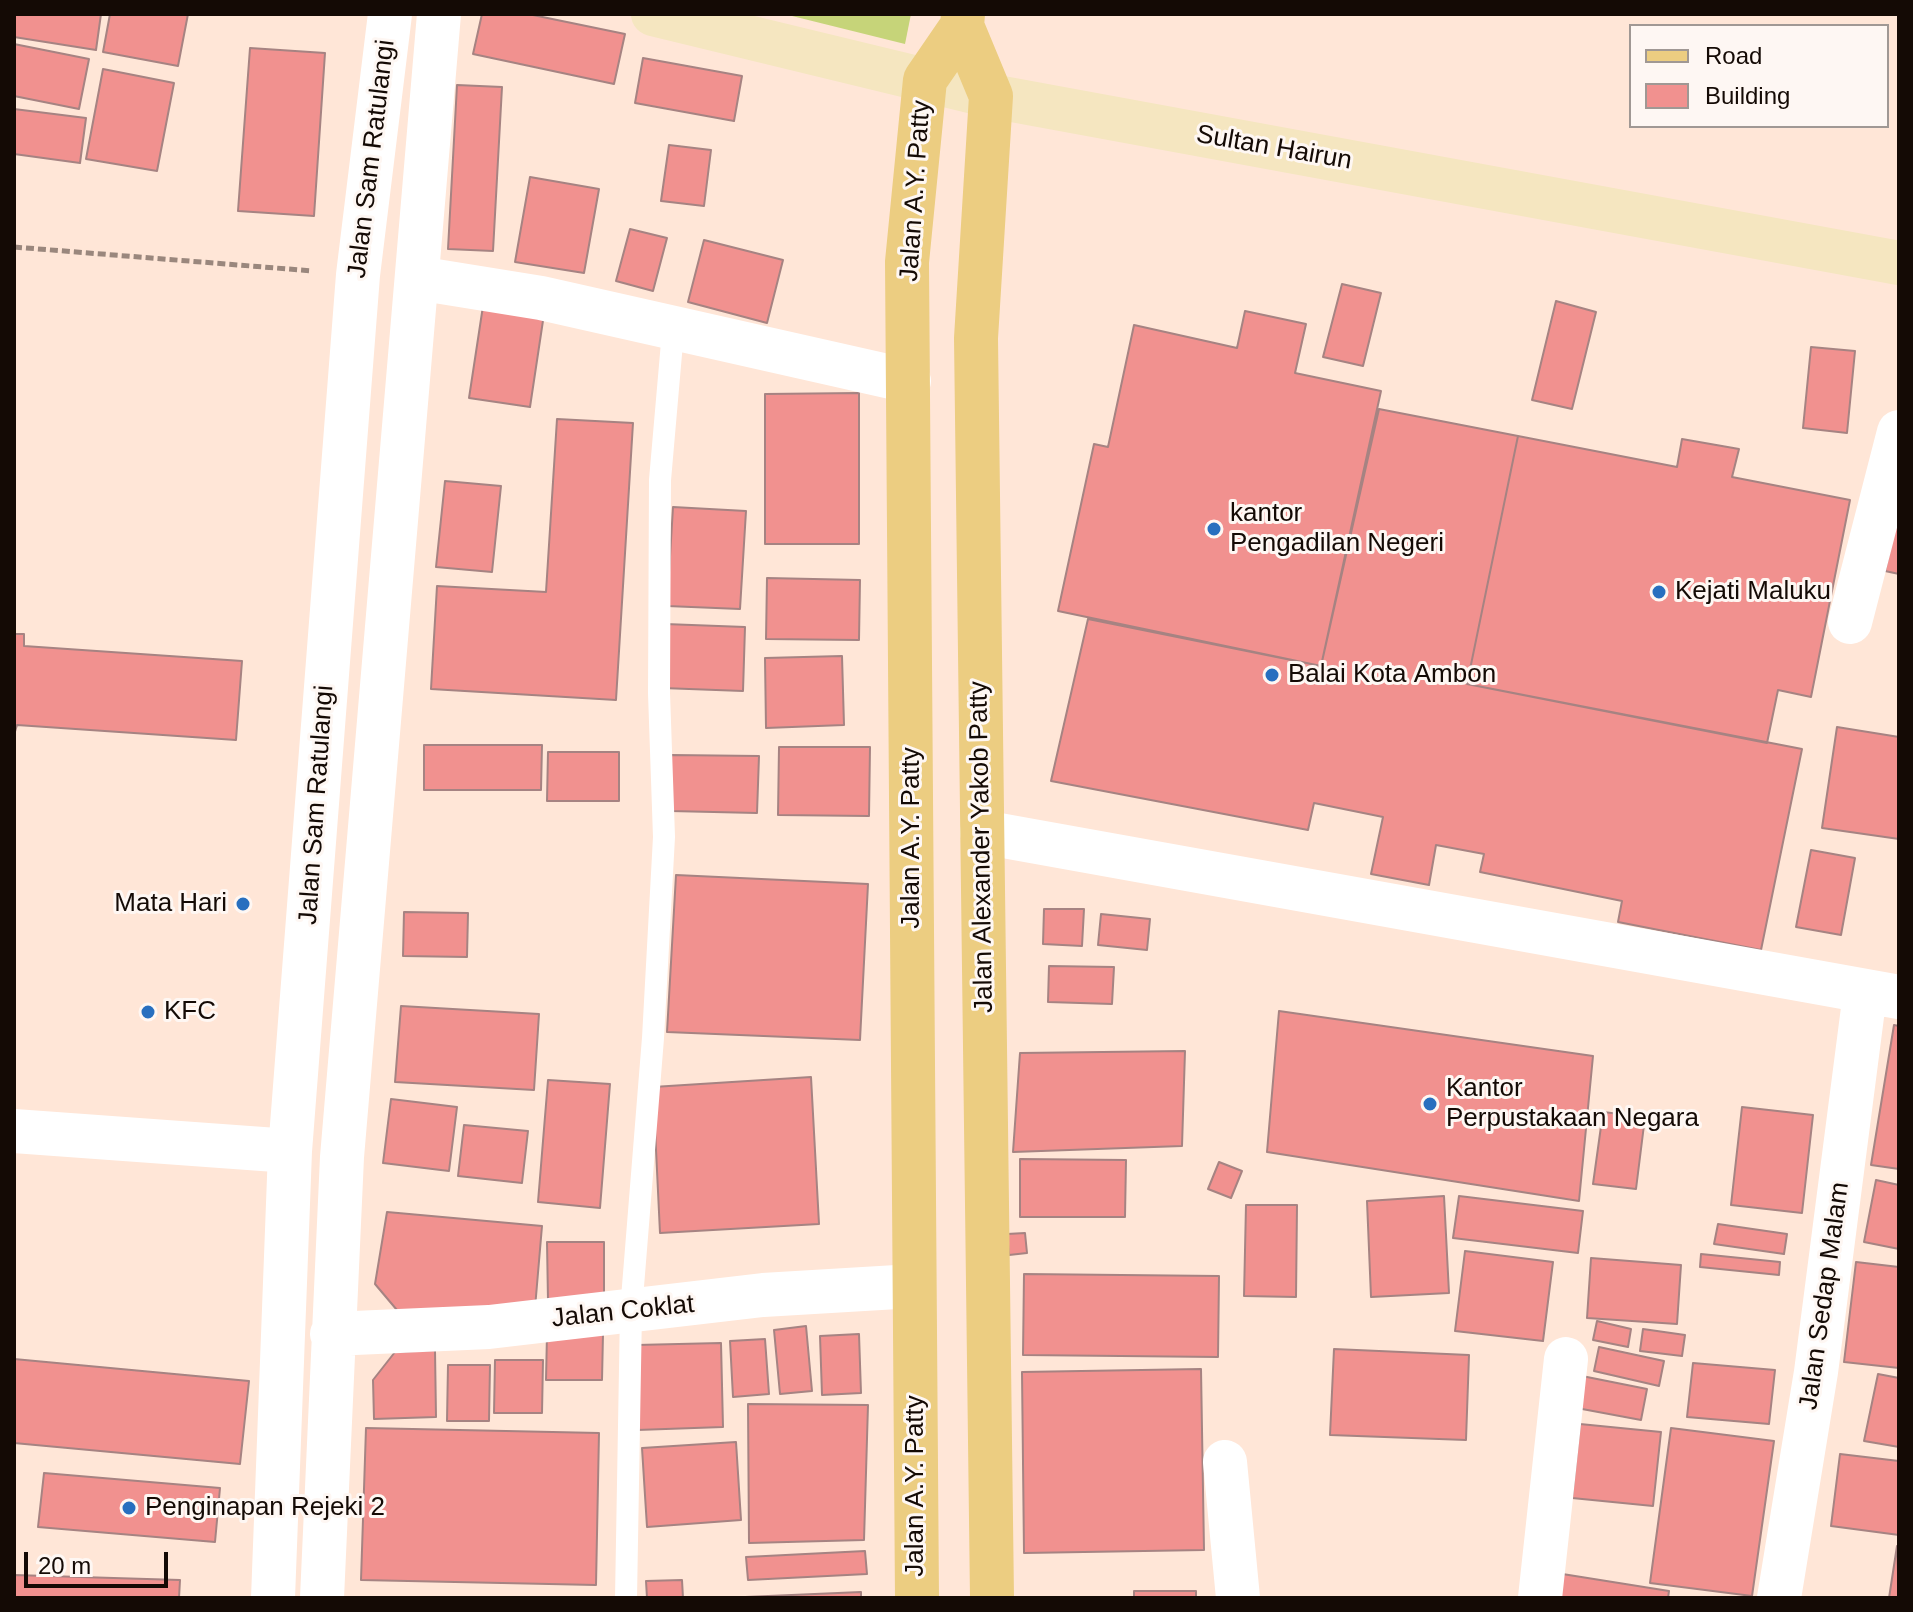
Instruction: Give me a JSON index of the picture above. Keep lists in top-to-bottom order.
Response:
{
  "streets": {
    "main road": ["Jalan A.Y. Patty", "Jalan Alexander Yakob Patty"],
    "street": [
      "Sultan Hairun",
      "Jalan Sam Ratulangi",
      "Jalan Sedap Malam",
      "Jalan Coklat"
    ]
  },
  "crossings": [
    ["Sultan Hairun", "Jalan A.Y. Patty"],
    ["Sultan Hairun", "Jalan Alexander Yakob Patty"],
    ["Jalan Sam Ratulangi", "Jalan Coklat"],
    ["Jalan A.Y. Patty", "Jalan Coklat"]
  ],
  "places": [
    "kantor Pengadilan Negeri",
    "Kejati Maluku",
    "Balai Kota Ambon",
    "Mata Hari",
    "KFC",
    "Kantor Perpustakaan Negara",
    "Penginapan Rejeki 2"
  ],
  "legend": ["Road", "Building"],
  "scale_bar": "20 m"
}
